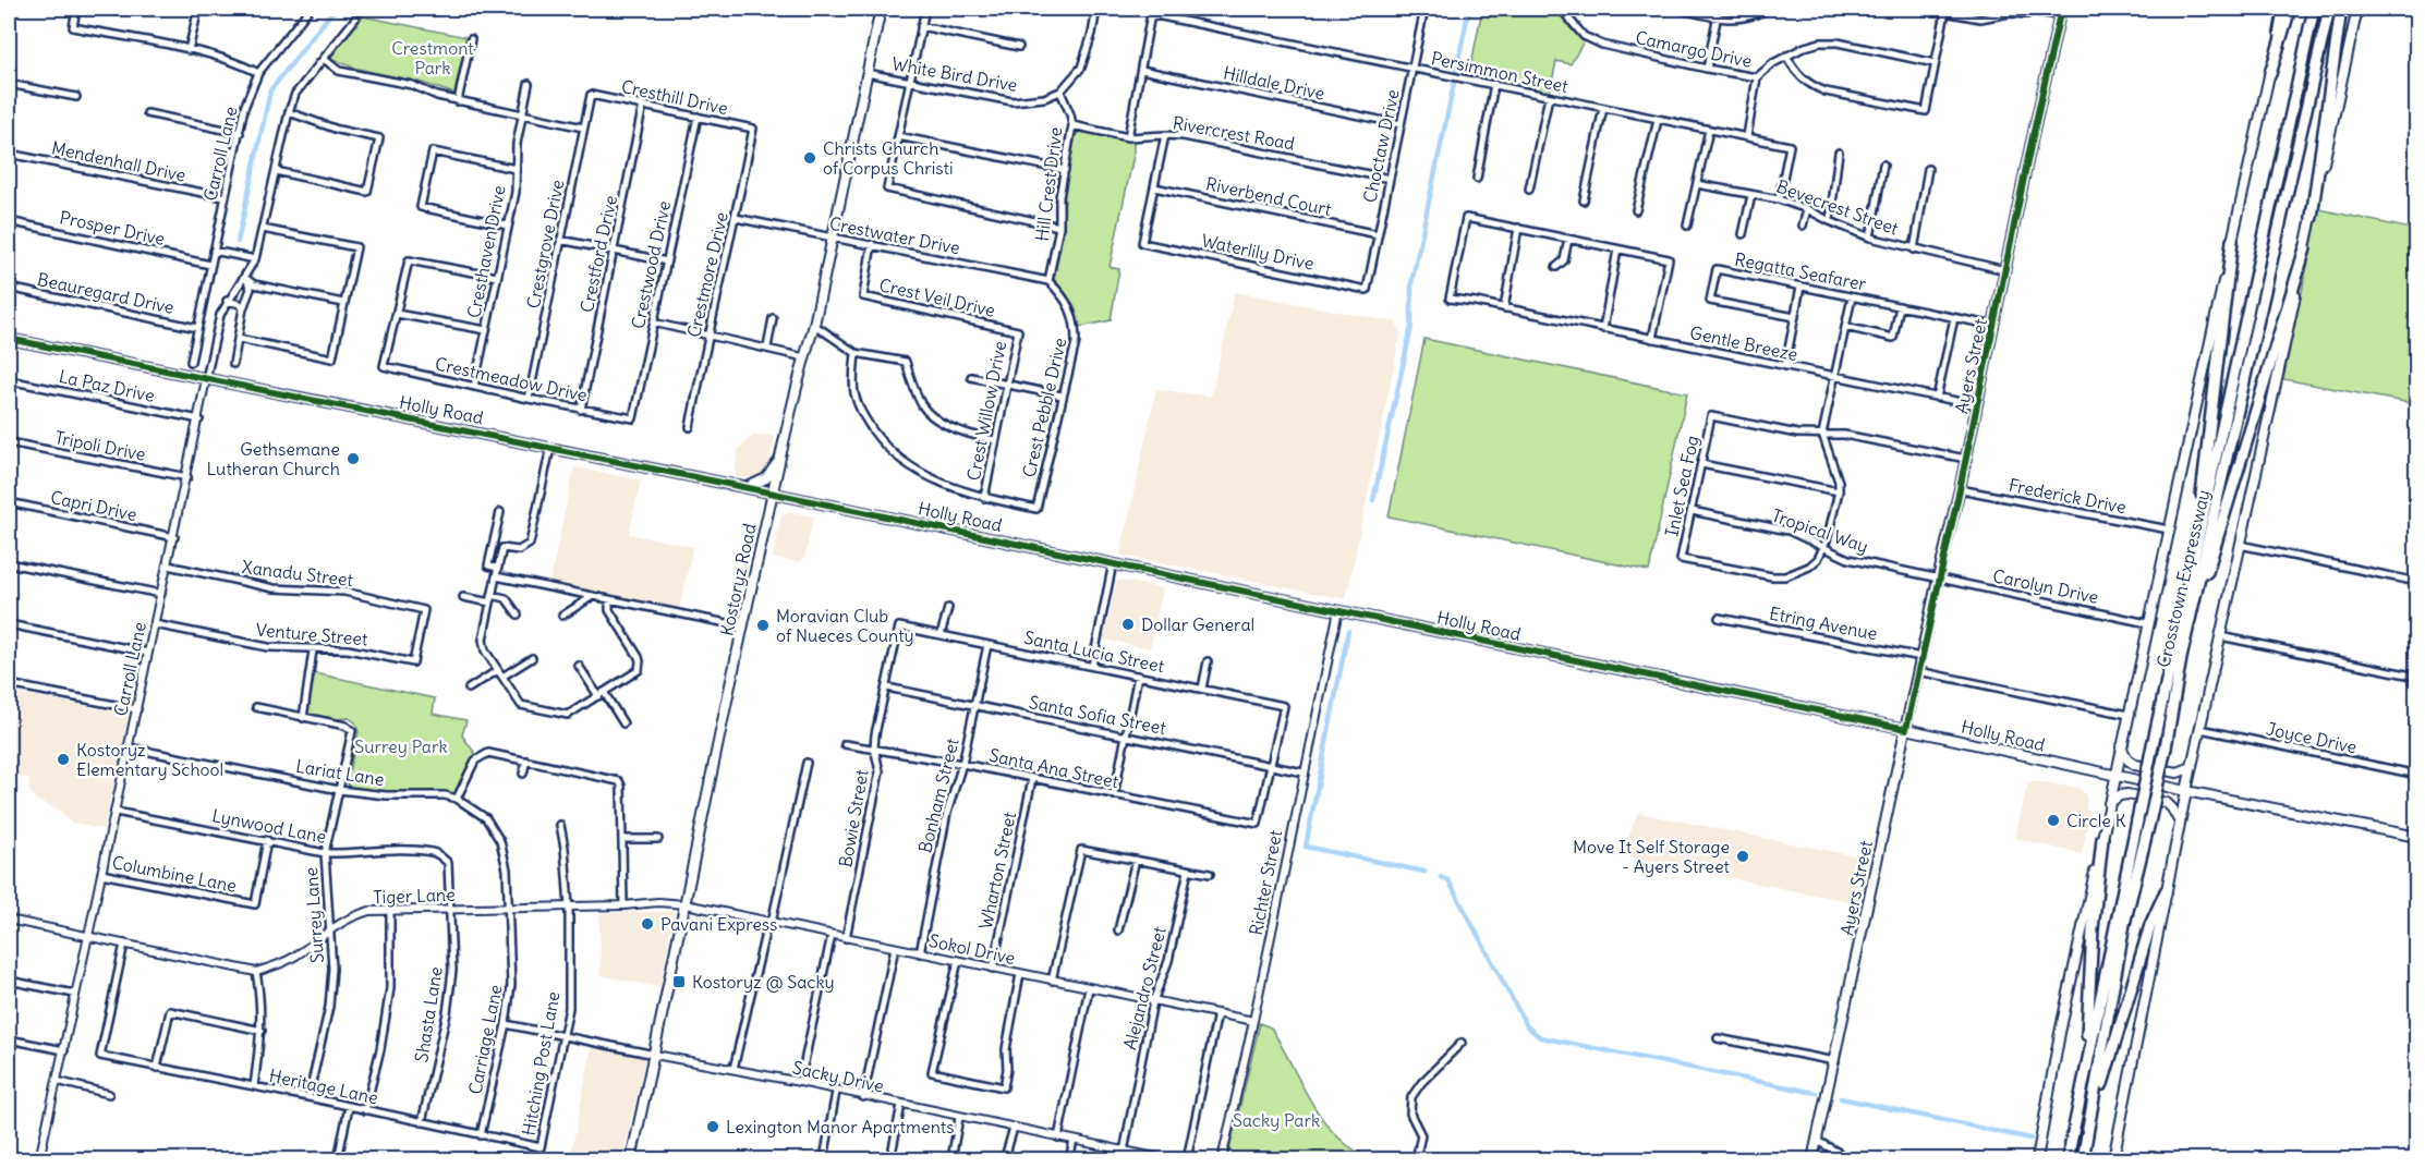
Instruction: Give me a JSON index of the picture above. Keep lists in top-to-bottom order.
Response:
{
  "streets": {
    "highway": ["Crosstown Expressway"],
    "main road": ["Ayers Street", "Holly Road", "Kostoryz Road"],
    "street": [
      "Camargo Drive",
      "Persimmon Street",
      "White Bird Drive",
      "Hilldale Drive",
      "Cresthill Drive",
      "Rivercrest Road",
      "Choctaw Drive",
      "Carroll Lane",
      "Mendenhall Drive",
      "Hill Crest Drive",
      "Riverbend Court",
      "Bevecrest Street",
      "Prosper Drive",
      "Crestwater Drive",
      "Crestgrove Drive",
      "Cresthaven Drive",
      "Waterlily Drive",
      "Crestford Drive",
      "Crestwood Drive",
      "Regatta Seafarer",
      "Crestmore Drive",
      "Beauregard Drive",
      "Crest Veil Drive",
      "Gentle Breeze",
      "Crestmeadow Drive",
      "La Paz Drive",
      "Crest Pebble Drive",
      "Crest Willow Drive",
      "Tripoli Drive",
      "Inlet Sea Fog",
      "Frederick Drive",
      "Capri Drive",
      "Tropical Way",
      "Xanadu Street",
      "Carolyn Drive",
      "Etring Avenue",
      "Venture Street",
      "Santa Lucia Street",
      "Santa Sofia Street",
      "Joyce Drive",
      "Santa Ana Street",
      "Lariat Lane",
      "Bonham Street",
      "Bowie Street",
      "Lynwood Lane",
      "Wharton Street",
      "Columbine Lane",
      "Richter Street",
      "Tiger Lane",
      "Surrey Lane",
      "Sokol Drive",
      "Alejandro Street",
      "Shasta Lane",
      "Carriage Lane",
      "Hitching Post Lane",
      "Sacky Drive",
      "Heritage Lane"
    ]
  },
  "crossings": [
    ["Persimmon Street", "Hilldale Drive"],
    ["Persimmon Street", "Choctaw Drive"],
    ["Persimmon Street", "Bevecrest Street"],
    ["White Bird Drive", "Hill Crest Drive"],
    ["White Bird Drive", "Kostoryz Road"],
    ["Hilldale Drive", "Choctaw Drive"],
    ["Cresthill Drive", "Crestgrove Drive"],
    ["Cresthill Drive", "Crestford Drive"],
    ["Cresthill Drive", "Crestwood Drive"],
    ["Cresthill Drive", "Crestmore Drive"],
    ["Rivercrest Road", "Choctaw Drive"],
    ["Rivercrest Road", "Hill Crest Drive"],
    ["Choctaw Drive", "Riverbend Court"],
    ["Choctaw Drive", "Waterlily Drive"],
    ["Carroll Lane", "Mendenhall Drive"],
    ["Carroll Lane", "Prosper Drive"],
    ["Carroll Lane", "Beauregard Drive"],
    ["Carroll Lane", "La Paz Drive"],
    ["Carroll Lane", "Holly Road"],
    ["Carroll Lane", "Tripoli Drive"],
    ["Carroll Lane", "Capri Drive"],
    ["Carroll Lane", "Xanadu Street"],
    ["Carroll Lane", "Venture Street"],
    ["Carroll Lane", "Lariat Lane"],
    ["Carroll Lane", "Lynwood Lane"],
    ["Carroll Lane", "Columbine Lane"],
    ["Hill Crest Drive", "Crestwater Drive"],
    ["Hill Crest Drive", "Crest Pebble Drive"],
    ["Riverbend Court", "Waterlily Drive"],
    ["Bevecrest Street", "Ayers Street"],
    ["Crestwater Drive", "Crestmore Drive"],
    ["Crestwater Drive", "Crest Veil Drive"],
    ["Crestwater Drive", "Crest Pebble Drive"],
    ["Crestwater Drive", "Kostoryz Road"],
    ["Crestgrove Drive", "Crestmeadow Drive"],
    ["Cresthaven Drive", "Crestmeadow Drive"],
    ["Crestford Drive", "Crestmeadow Drive"],
    ["Crestwood Drive", "Crestmeadow Drive"],
    ["Regatta Seafarer", "Ayers Street"],
    ["Crest Veil Drive", "Crest Willow Drive"],
    ["Gentle Breeze", "Ayers Street"],
    ["Ayers Street", "Holly Road"],
    ["Ayers Street", "Frederick Drive"],
    ["Ayers Street", "Tropical Way"],
    ["Ayers Street", "Carolyn Drive"],
    ["Ayers Street", "Etring Avenue"],
    ["Crest Pebble Drive", "Crest Willow Drive"],
    ["Holly Road", "Crosstown Expressway"],
    ["Holly Road", "Kostoryz Road"],
    ["Holly Road", "Richter Street"],
    ["Inlet Sea Fog", "Tropical Way"],
    ["Frederick Drive", "Crosstown Expressway"],
    ["Tropical Way", "Carolyn Drive"],
    ["Xanadu Street", "Venture Street"],
    ["Crosstown Expressway", "Carolyn Drive"],
    ["Kostoryz Road", "Tiger Lane"],
    ["Kostoryz Road", "Sokol Drive"],
    ["Kostoryz Road", "Sacky Drive"],
    ["Santa Lucia Street", "Santa Sofia Street"],
    ["Santa Lucia Street", "Santa Ana Street"],
    ["Santa Lucia Street", "Bonham Street"],
    ["Santa Lucia Street", "Bowie Street"],
    ["Santa Sofia Street", "Santa Ana Street"],
    ["Santa Sofia Street", "Bonham Street"],
    ["Santa Sofia Street", "Bowie Street"],
    ["Santa Sofia Street", "Richter Street"],
    ["Santa Ana Street", "Bonham Street"],
    ["Santa Ana Street", "Bowie Street"],
    ["Santa Ana Street", "Wharton Street"],
    ["Lariat Lane", "Tiger Lane"],
    ["Lariat Lane", "Surrey Lane"],
    ["Lariat Lane", "Carriage Lane"],
    ["Bonham Street", "Sokol Drive"],
    ["Bowie Street", "Sokol Drive"],
    ["Lynwood Lane", "Columbine Lane"],
    ["Lynwood Lane", "Tiger Lane"],
    ["Lynwood Lane", "Surrey Lane"],
    ["Lynwood Lane", "Shasta Lane"],
    ["Wharton Street", "Sokol Drive"],
    ["Richter Street", "Sokol Drive"],
    ["Tiger Lane", "Surrey Lane"],
    ["Tiger Lane", "Sokol Drive"],
    ["Tiger Lane", "Shasta Lane"],
    ["Tiger Lane", "Carriage Lane"],
    ["Tiger Lane", "Hitching Post Lane"],
    ["Surrey Lane", "Heritage Lane"],
    ["Sokol Drive", "Alejandro Street"],
    ["Alejandro Street", "Sacky Drive"],
    ["Shasta Lane", "Heritage Lane"],
    ["Carriage Lane", "Sacky Drive"],
    ["Carriage Lane", "Heritage Lane"],
    ["Hitching Post Lane", "Sacky Drive"],
    ["Hitching Post Lane", "Heritage Lane"]
  ],
  "parks": ["Crestmont Park", "Surrey Park", "Sacky Park"],
  "places": {
    "other": [
      "Christs Church of Corpus Christi",
      "Gethsemane Lutheran Church",
      "Dollar General",
      "Moravian Club of Nueces County",
      "Kostoryz Elementary School",
      "Circle K",
      "Move It Self Storage - Ayers Street",
      "Pavani Express",
      "Lexington Manor Apartments"
    ],
    "transit": ["Kostoryz @ Sacky"]
  }
}
